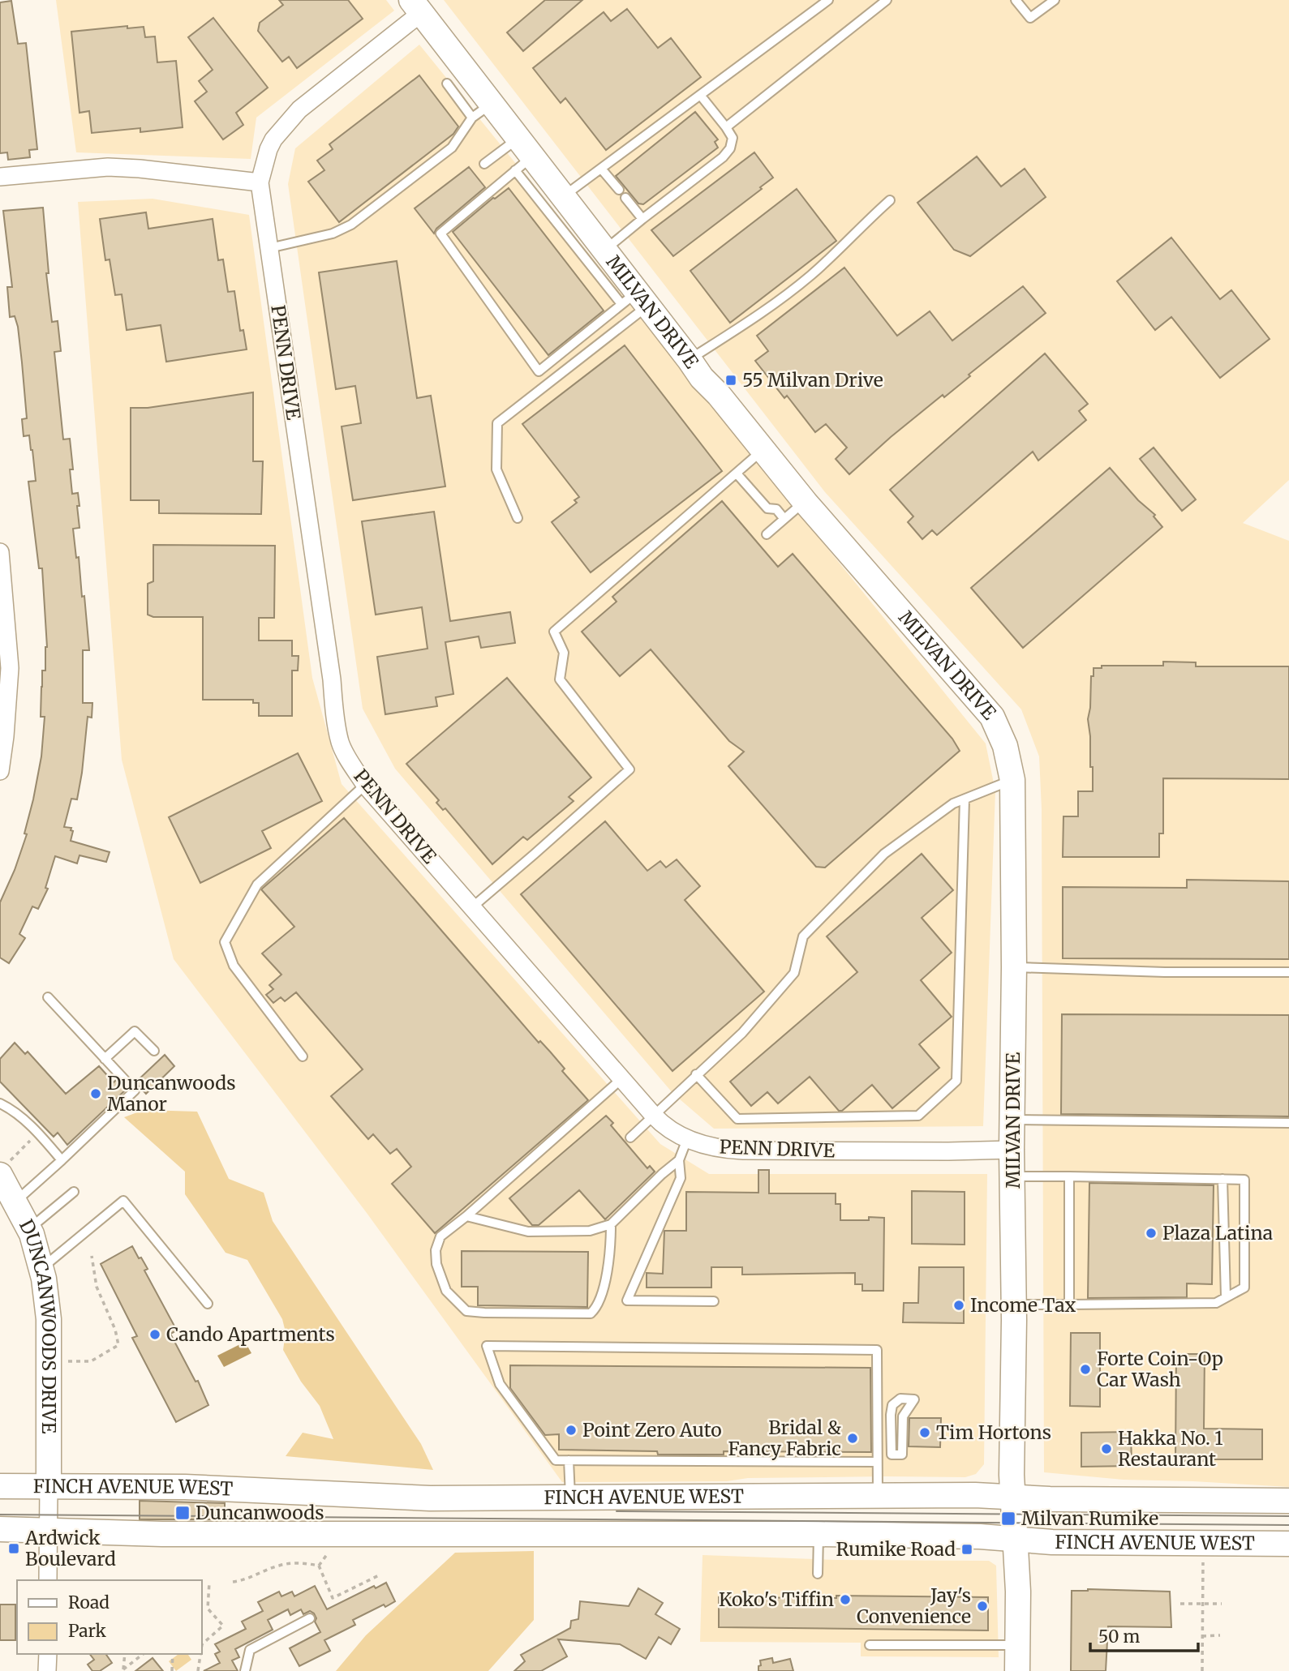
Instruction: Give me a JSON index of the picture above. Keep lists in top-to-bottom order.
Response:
{
  "streets": {
    "main road": ["MILVAN DRIVE", "DUNCANWOODS DRIVE", "FINCH AVENUE WEST"],
    "street": ["PENN DRIVE"]
  },
  "crossings": [
    ["MILVAN DRIVE", "PENN DRIVE"],
    ["MILVAN DRIVE", "FINCH AVENUE WEST"],
    ["DUNCANWOODS DRIVE", "FINCH AVENUE WEST"]
  ],
  "places": {
    "transit": [
      "55 Milvan Drive",
      "Duncanwoods",
      "Milvan Rumike",
      "Ardwick Boulevard",
      "Rumike Road"
    ],
    "other": [
      "Duncanwoods Manor",
      "Plaza Latina",
      "Income Tax",
      "Cando Apartments",
      "Forte Coin-Op Car Wash",
      "Point Zero Auto",
      "Tim Hortons",
      "Bridal & Fancy Fabric",
      "Hakka No. 1 Restaurant",
      "Koko's Tiffin",
      "Jay's Convenience"
    ]
  },
  "legend": ["Road", "Park"],
  "scale_bar": "50 m"
}
